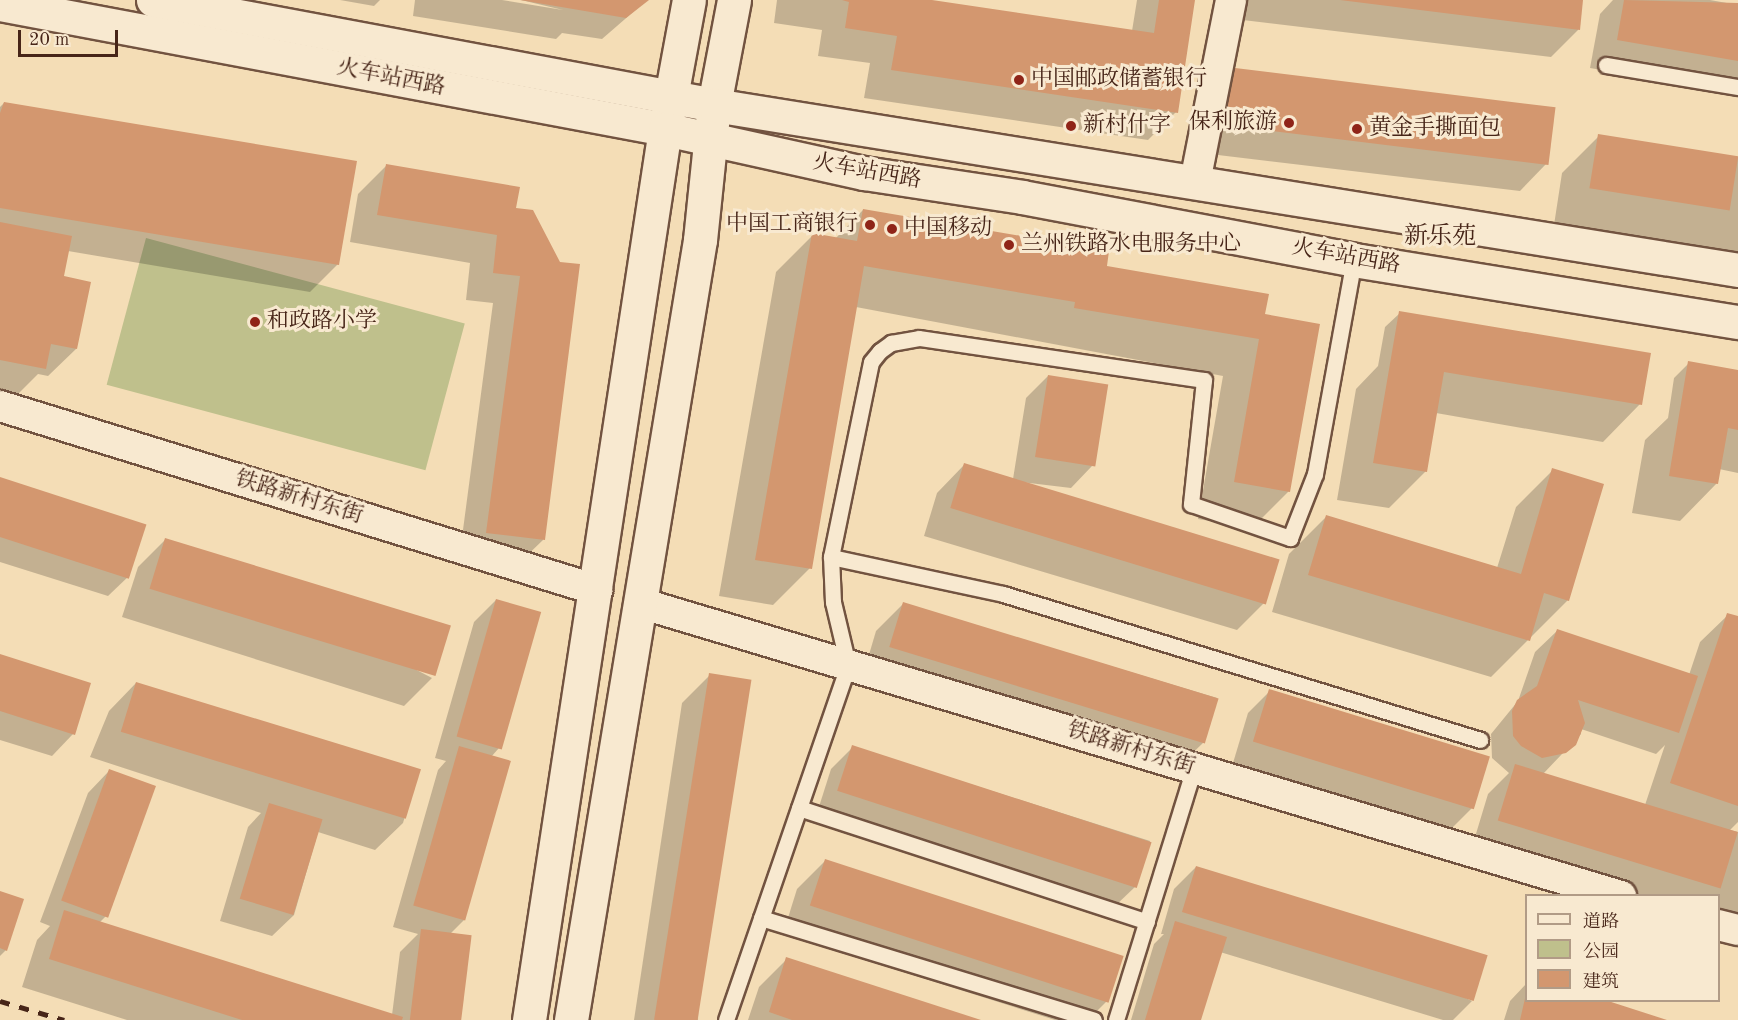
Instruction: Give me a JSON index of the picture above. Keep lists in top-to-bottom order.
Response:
{
  "streets": {
    "main road": ["火车站西路"],
    "street": ["铁路新村东街"]
  },
  "districts": ["新乐苑"],
  "places": [
    "中国邮政储蓄银行",
    "保利旅游",
    "新村什字",
    "黄金手撕面包",
    "中国工商银行",
    "中国移动",
    "兰州铁路水电服务中心",
    "和政路小学"
  ],
  "legend": ["道路", "公园", "建筑"],
  "scale_bar": "20 m"
}
